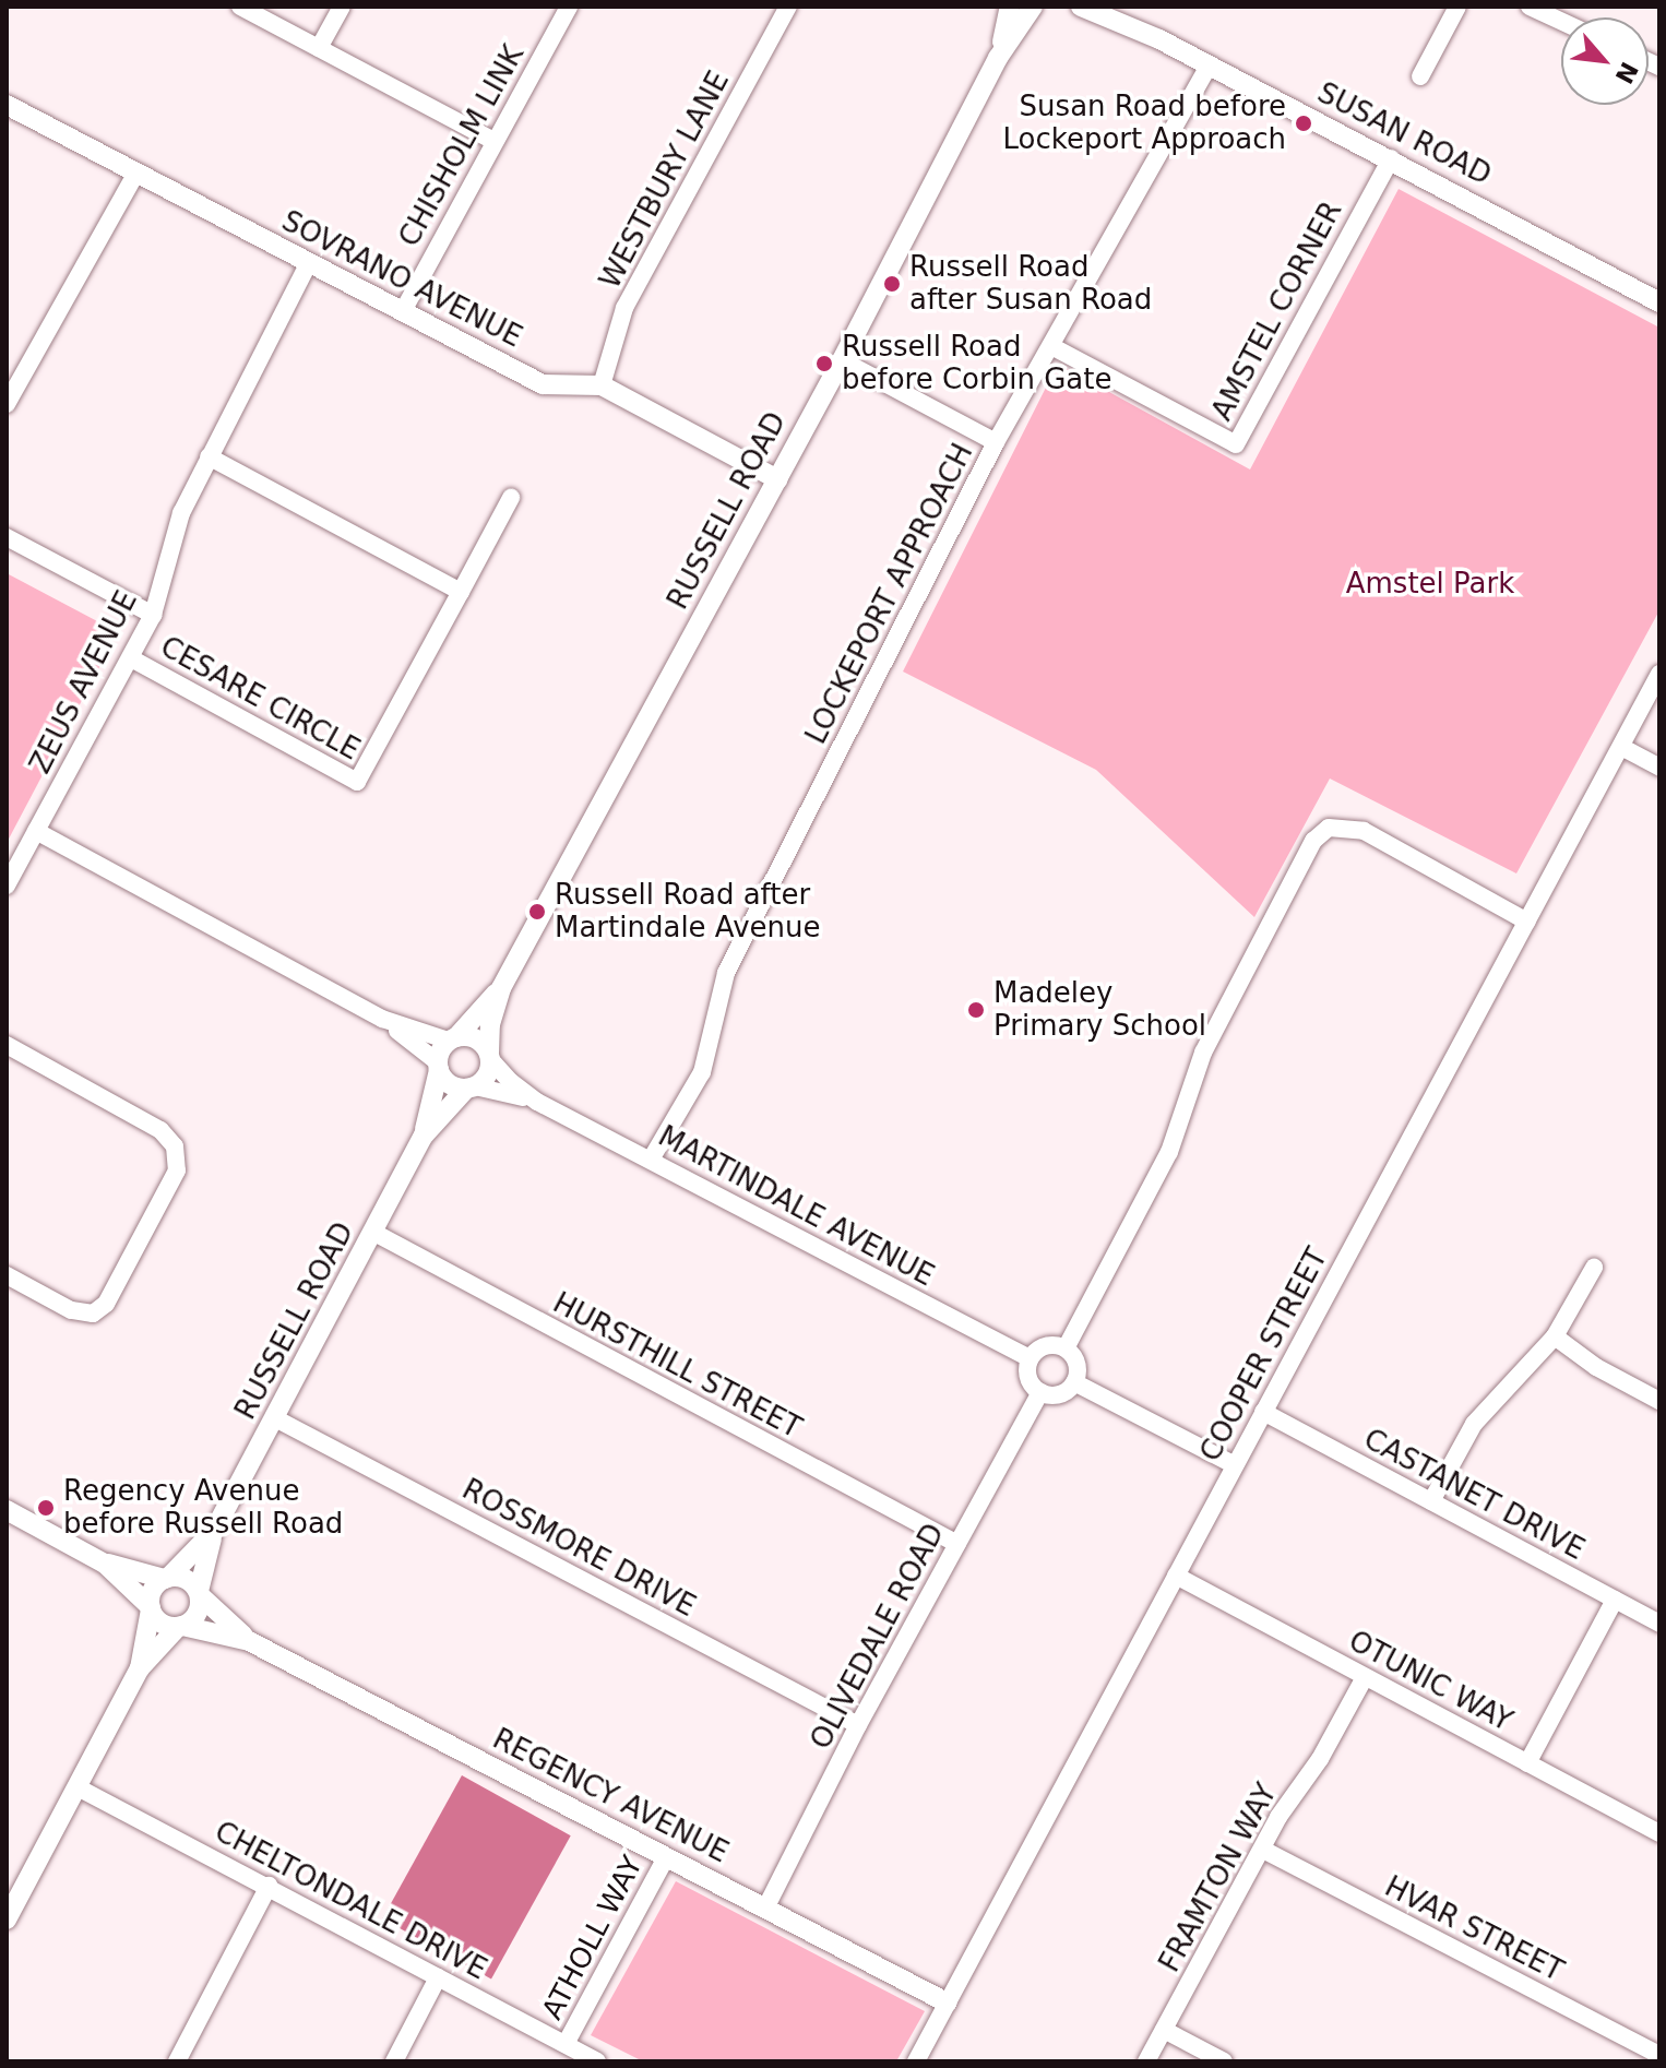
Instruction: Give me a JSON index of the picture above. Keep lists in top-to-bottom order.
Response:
{
  "streets": {
    "street": [
      "SUSAN ROAD",
      "CHISHOLM LINK",
      "WESTBURY LANE",
      "SOVRANO AVENUE",
      "AMSTEL CORNER",
      "RUSSELL ROAD",
      "LOCKEPORT APPROACH",
      "ZEUS AVENUE",
      "CESARE CIRCLE",
      "MARTINDALE AVENUE",
      "COOPER STREET",
      "HURSTHILL STREET",
      "CASTANET DRIVE",
      "ROSSMORE DRIVE",
      "OLIVEDALE ROAD",
      "OTUNIC WAY",
      "REGENCY AVENUE",
      "FRAMTON WAY",
      "CHELTONDALE DRIVE",
      "HVAR STREET",
      "ATHOLL WAY"
    ]
  },
  "crossings": [
    ["SUSAN ROAD", "AMSTEL CORNER"],
    ["SUSAN ROAD", "LOCKEPORT APPROACH"],
    ["CHISHOLM LINK", "SOVRANO AVENUE"],
    ["WESTBURY LANE", "SOVRANO AVENUE"],
    ["SOVRANO AVENUE", "RUSSELL ROAD"],
    ["SOVRANO AVENUE", "ZEUS AVENUE"],
    ["AMSTEL CORNER", "LOCKEPORT APPROACH"],
    ["RUSSELL ROAD", "MARTINDALE AVENUE"],
    ["RUSSELL ROAD", "HURSTHILL STREET"],
    ["RUSSELL ROAD", "ROSSMORE DRIVE"],
    ["RUSSELL ROAD", "REGENCY AVENUE"],
    ["LOCKEPORT APPROACH", "MARTINDALE AVENUE"],
    ["ZEUS AVENUE", "CESARE CIRCLE"],
    ["MARTINDALE AVENUE", "OLIVEDALE ROAD"],
    ["COOPER STREET", "CASTANET DRIVE"],
    ["COOPER STREET", "OTUNIC WAY"],
    ["COOPER STREET", "REGENCY AVENUE"],
    ["HURSTHILL STREET", "OLIVEDALE ROAD"],
    ["ROSSMORE DRIVE", "OLIVEDALE ROAD"],
    ["OLIVEDALE ROAD", "REGENCY AVENUE"],
    ["OTUNIC WAY", "FRAMTON WAY"],
    ["REGENCY AVENUE", "ATHOLL WAY"],
    ["FRAMTON WAY", "HVAR STREET"],
    ["CHELTONDALE DRIVE", "ATHOLL WAY"]
  ],
  "parks": ["Amstel Park"],
  "places": [
    "Susan Road before Lockeport Approach",
    "Russell Road after Susan Road",
    "Russell Road before Corbin Gate",
    "Russell Road after Martindale Avenue",
    "Madeley Primary School",
    "Regency Avenue before Russell Road"
  ],
  "north": "bottom right"
}
